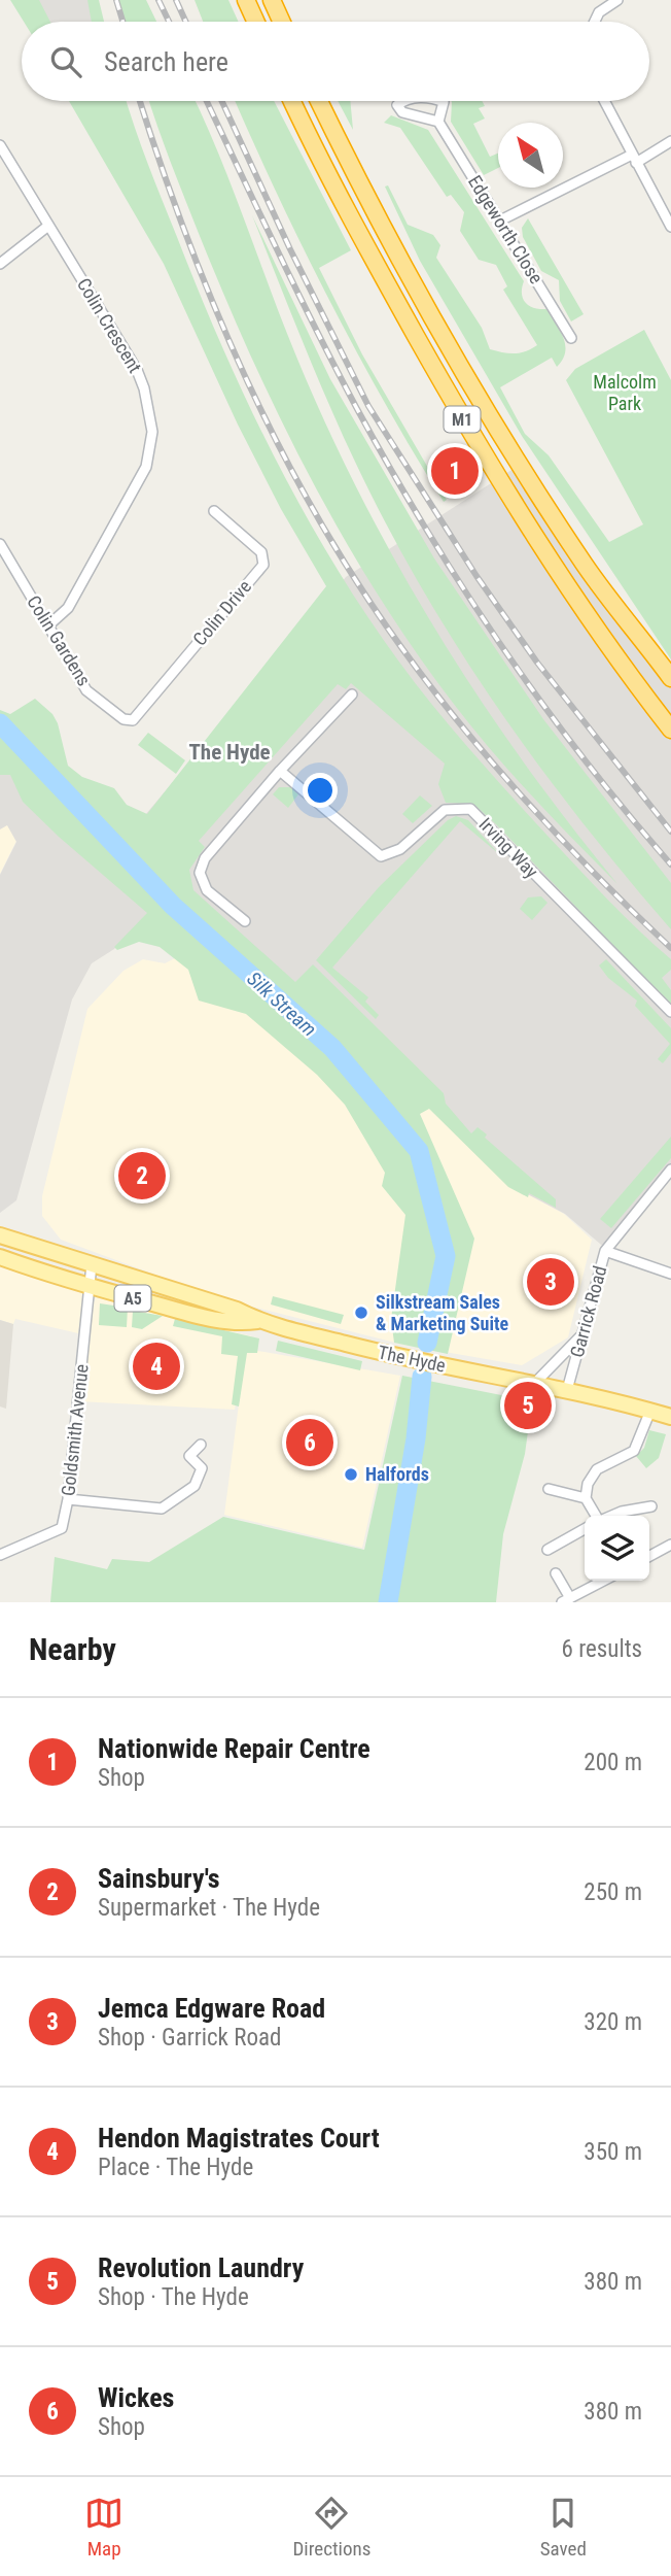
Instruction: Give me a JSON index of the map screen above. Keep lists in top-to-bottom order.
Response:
{
  "streets": {
    "highway": ["M1"],
    "main road": ["A5", "The Hyde"],
    "street": [
      "Edgeworth Close",
      "Colin Crescent",
      "Colin Drive",
      "Colin Gardens",
      "Irving Way",
      "Garrick Road",
      "Goldsmith Avenue"
    ]
  },
  "crossings": [
    ["Colin Crescent", "Colin Gardens"],
    ["Colin Drive", "Colin Gardens"],
    ["A5", "Garrick Road"],
    ["A5", "The Hyde"],
    ["Garrick Road", "The Hyde"],
    ["The Hyde", "Goldsmith Avenue"]
  ],
  "districts": ["The Hyde"],
  "water": ["Silk Stream"],
  "parks": ["Malcolm Park"],
  "places": ["Silkstream Sales & Marketing Suite", "Halfords"],
  "north": "top left",
  "page": {
    "search": "Search here",
    "pins": [
      "1",
      "2",
      "3",
      "4",
      "5",
      "6"
    ],
    "heading": ["Nearby", "6 results"],
    "list": [
      {
        "mark": "1",
        "name": "Nationwide Repair Centre",
        "note": "Shop",
        "value": "200 m"
      },
      {
        "mark": "2",
        "name": "Sainsbury's",
        "note": "Supermarket · The Hyde",
        "value": "250 m"
      },
      {
        "mark": "3",
        "name": "Jemca Edgware Road",
        "note": "Shop · Garrick Road",
        "value": "320 m"
      },
      {
        "mark": "4",
        "name": "Hendon Magistrates Court",
        "note": "Place · The Hyde",
        "value": "350 m"
      },
      {
        "mark": "5",
        "name": "Revolution Laundry",
        "note": "Shop · The Hyde",
        "value": "380 m"
      },
      {
        "mark": "6",
        "name": "Wickes",
        "note": "Shop",
        "value": "380 m"
      }
    ],
    "nav": ["Map", "Directions", "Saved"]
  }
}
